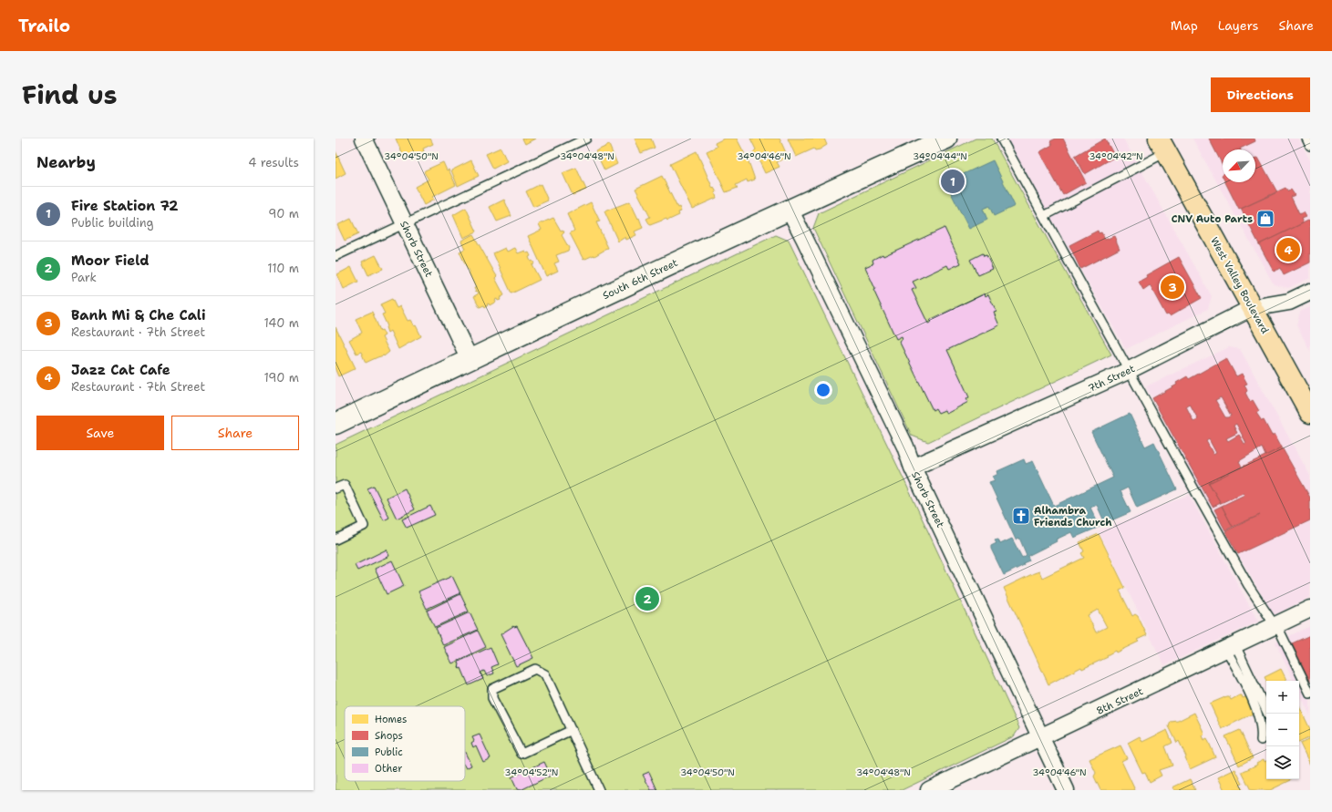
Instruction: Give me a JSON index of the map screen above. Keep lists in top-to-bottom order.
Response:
{
  "streets": {
    "main road": ["West Valley Boulevard"],
    "street": [
      "Shorb Street",
      "South 6th Street",
      "7th Street",
      "8th Street"
    ]
  },
  "crossings": [
    ["Shorb Street", "South 6th Street"],
    ["Shorb Street", "7th Street"],
    ["Shorb Street", "8th Street"],
    ["West Valley Boulevard", "7th Street"]
  ],
  "places": {
    "shop": ["CNV Auto Parts"],
    "church": ["Alhambra Friends Church"]
  },
  "legend": [
    "Homes",
    "Shops",
    "Public",
    "Other"
  ],
  "north": "bottom left",
  "page": {
    "header": "Trailo",
    "nav": ["Map", "Layers", "Share"],
    "title": "Find us",
    "buttons": [
      "Directions",
      ["Save", "Share"]
    ],
    "heading": ["Nearby", "4 results"],
    "pins": [
      "1",
      "4",
      "3",
      "2"
    ],
    "list": [
      {
        "mark": "1",
        "name": "Fire Station 72",
        "note": "Public building",
        "value": "90 m"
      },
      {
        "mark": "2",
        "name": "Moor Field",
        "note": "Park",
        "value": "110 m"
      },
      {
        "mark": "3",
        "name": "Banh Mi & Che Cali",
        "note": "Restaurant · 7th Street",
        "value": "140 m"
      },
      {
        "mark": "4",
        "name": "Jazz Cat Cafe",
        "note": "Restaurant · 7th Street",
        "value": "190 m"
      }
    ],
    "map_buttons": ["+", "−"]
  },
  "coordinates": [
    "34°04'50\"N",
    "34°04'48\"N",
    "34°04'46\"N",
    "34°04'44\"N",
    "34°04'42\"N",
    "34°04'52\"N"
  ]
}
